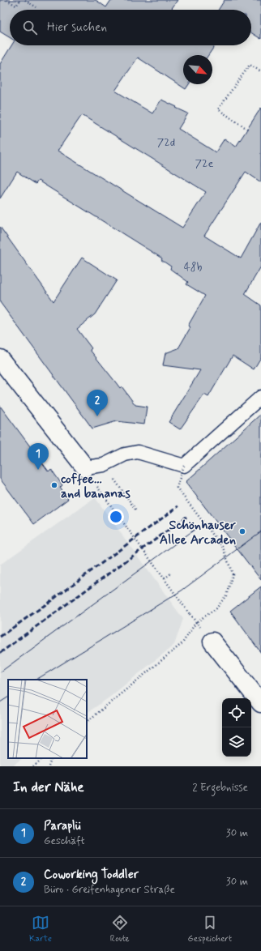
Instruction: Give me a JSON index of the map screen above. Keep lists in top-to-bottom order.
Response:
{
  "places": ["coffee... and bananas", "Schönhauser Allee Arcaden"],
  "house_numbers": ["72d", "72e", "48b"],
  "north": "bottom right",
  "page": {
    "search": "Hier suchen",
    "pins": ["2", "1"],
    "heading": ["In der Nähe", "2 Ergebnisse"],
    "list": [
      {
        "mark": "1",
        "name": "Paraplü",
        "note": "Geschäft",
        "value": "30 m"
      },
      {
        "mark": "2",
        "name": "Coworking Toddler",
        "note": "Büro · Greifenhagener Straße",
        "value": "30 m"
      }
    ],
    "nav": ["Karte", "Route", "Gespeichert"]
  }
}
